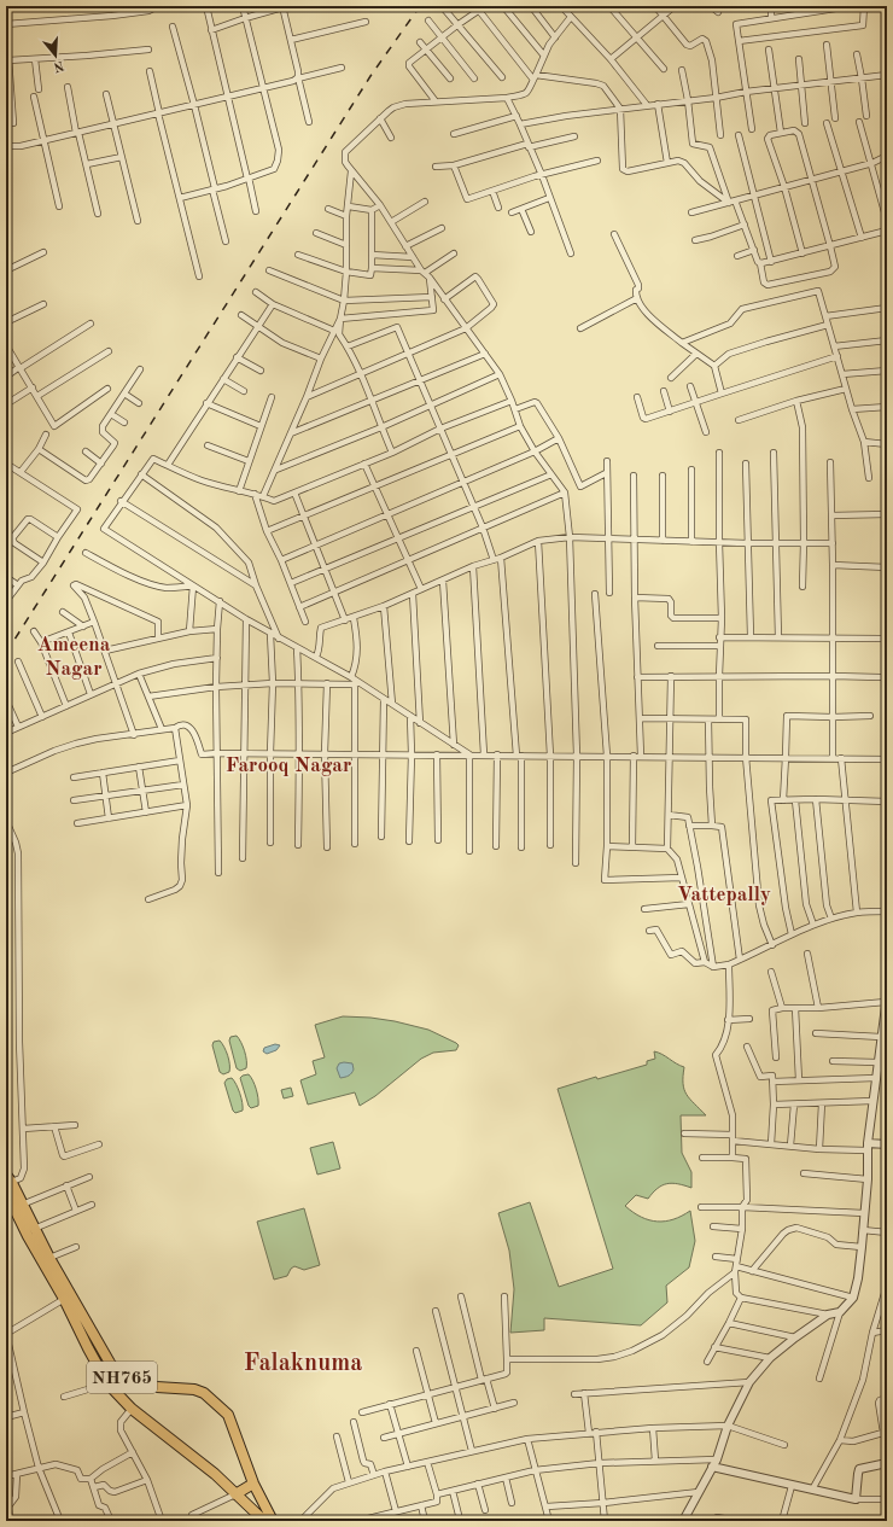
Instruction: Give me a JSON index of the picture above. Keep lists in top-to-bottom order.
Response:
{
  "streets": {
    "highway": ["NH765"]
  },
  "districts": [
    "Ameena Nagar",
    "Farooq Nagar",
    "Vattepally",
    "Falaknuma"
  ],
  "north": "bottom"
}
